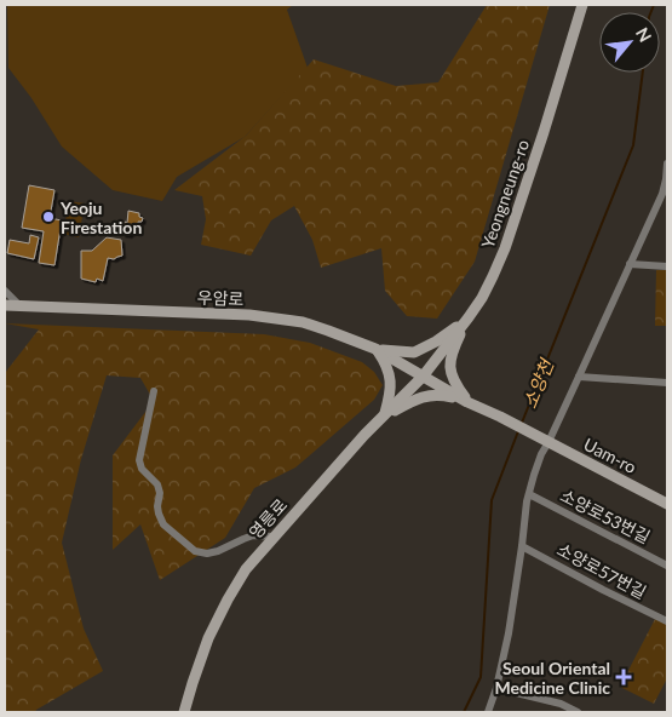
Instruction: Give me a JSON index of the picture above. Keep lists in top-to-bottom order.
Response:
{
  "streets": {
    "main road": [
      "Yeongneung-ro",
      "우암로",
      "Uam-ro",
      "영릉로"
    ],
    "street": ["소양로53번길", "소양로57번길"]
  },
  "crossings": [
    ["Yeongneung-ro", "우암로"],
    ["Yeongneung-ro", "영릉로"],
    ["우암로", "영릉로"]
  ],
  "water": ["소양천"],
  "places": {
    "other": ["Yeoju Firestation"],
    "health": ["Seoul Oriental Medicine Clinic"]
  },
  "north": "top right"
}
